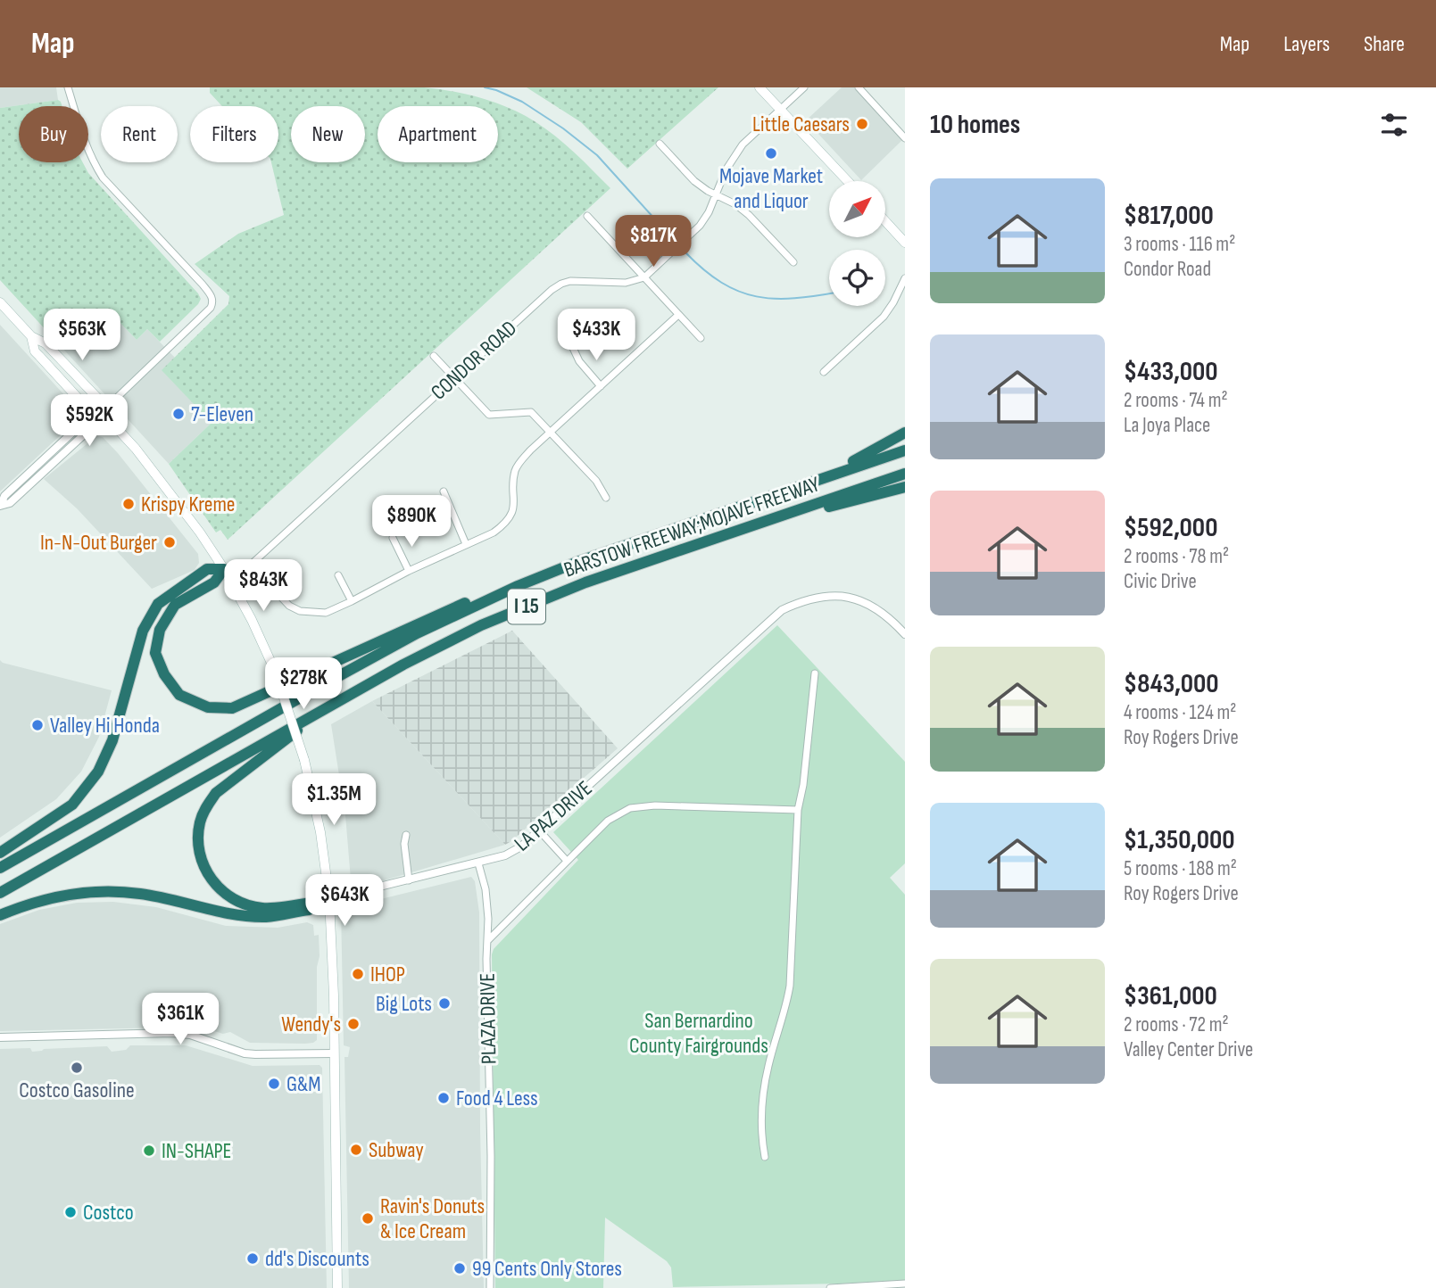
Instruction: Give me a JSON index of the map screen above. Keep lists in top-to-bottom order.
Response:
{
  "streets": {
    "highway": ["BARSTOW FREEWAY;MOJAVE FREEWAY", "I 15"],
    "street": ["CONDOR ROAD", "LA PAZ DRIVE", "PLAZA DRIVE"]
  },
  "crossings": [
    ["LA PAZ DRIVE", "PLAZA DRIVE"]
  ],
  "parks": ["San Bernardino County Fairgrounds"],
  "places": [
    "Little Caesars",
    "Mojave Market and Liquor",
    "7-Eleven",
    "Krispy Kreme",
    "In-N-Out Burger",
    "Valley Hi Honda",
    "IHOP",
    "Big Lots",
    "Wendy's",
    "Costco Gasoline",
    "G&M",
    "Food 4 Less",
    "Subway",
    "IN-SHAPE",
    "Costco",
    "Ravin's Donuts & Ice Cream",
    "dd's Discounts",
    "99 Cents Only Stores"
  ],
  "north": "top right",
  "page": {
    "header": "Map",
    "nav": ["Map", "Layers", "Share"],
    "heading": "10 homes",
    "chip": [
      "Buy",
      "Rent",
      "Filters",
      "New",
      "Apartment"
    ],
    "list": [
      {
        "name": "$817,000",
        "note": "3 rooms · 116 m² · Condor Road"
      },
      {
        "name": "$433,000",
        "note": "2 rooms · 74 m² · La Joya Place"
      },
      {
        "name": "$592,000",
        "note": "2 rooms · 78 m² · Civic Drive"
      },
      {
        "name": "$843,000",
        "note": "4 rooms · 124 m² · Roy Rogers Drive"
      },
      {
        "name": "$1,350,000",
        "note": "5 rooms · 188 m² · Roy Rogers Drive"
      },
      {
        "name": "$361,000",
        "note": "2 rooms · 72 m² · Valley Center Drive"
      }
    ],
    "price": [
      "$817K",
      "$563K",
      "$433K",
      "$592K",
      "$890K",
      "$843K",
      "$278K",
      "$1.35M",
      "$643K",
      "$361K"
    ]
  }
}
